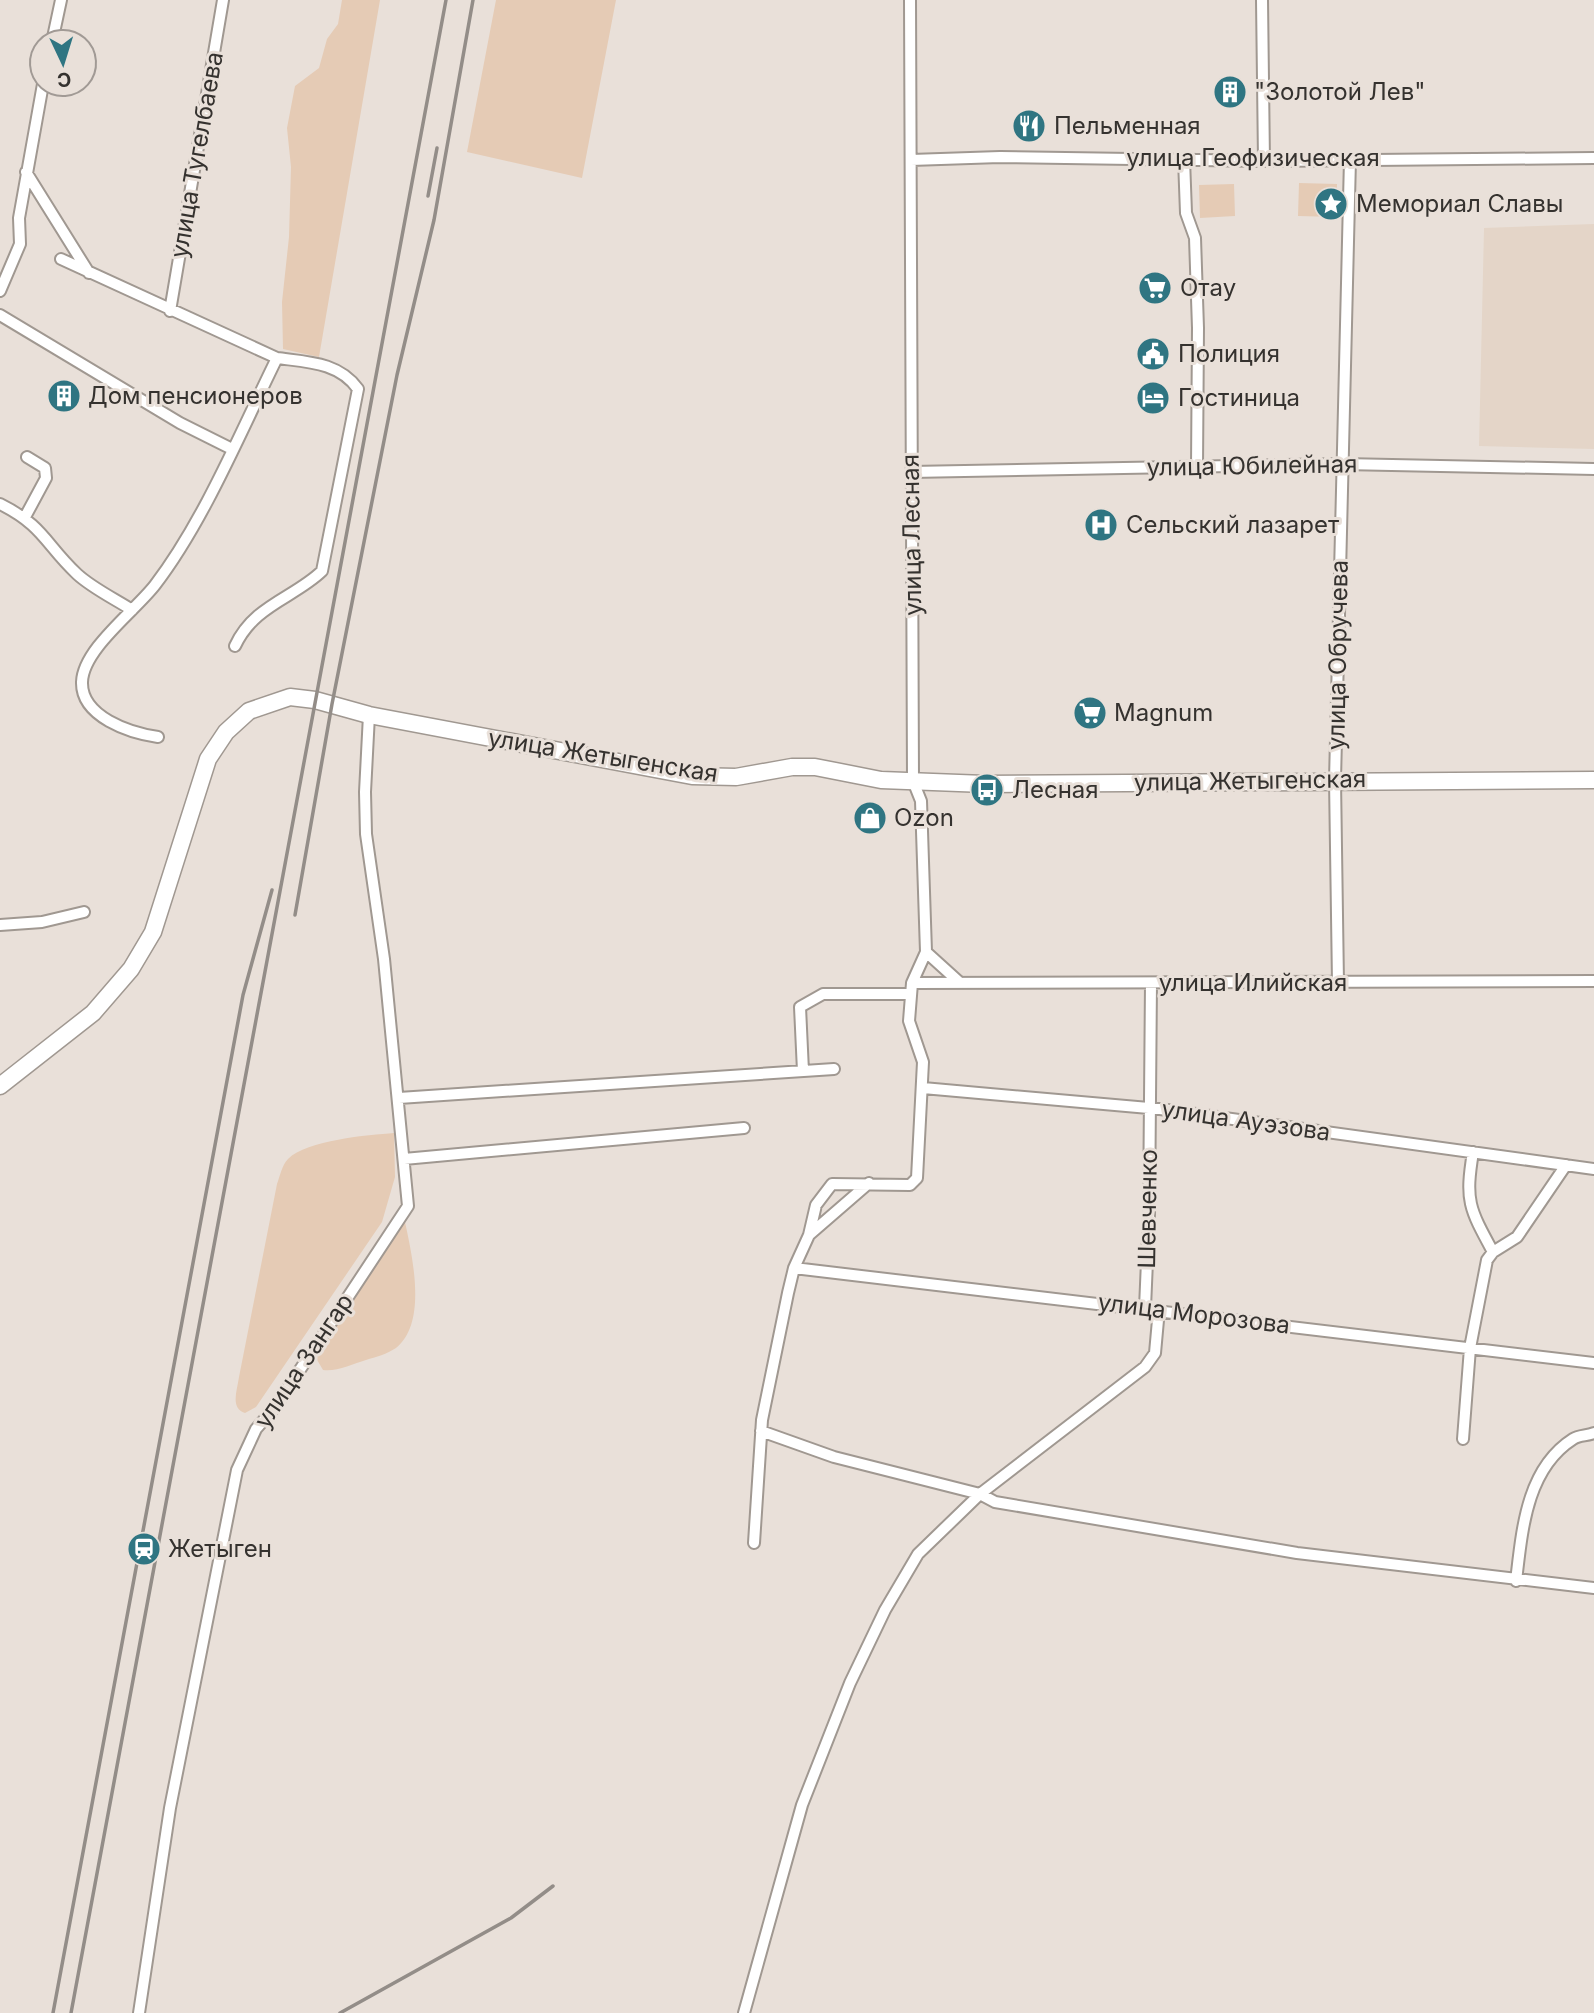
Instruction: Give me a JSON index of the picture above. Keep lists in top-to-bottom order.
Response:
{
  "streets": {
    "main road": ["улица Жетыгенская"],
    "street": [
      "улица Тугелбаева",
      "улица Геофизическая",
      "улица Юбилейная",
      "улица Лесная",
      "улица Обручева",
      "улица Илийская",
      "улица Ауэзова",
      "Шевченко",
      "улица Морозова",
      "улица Зангар"
    ]
  },
  "crossings": [
    ["улица Геофизическая", "улица Лесная"],
    ["улица Геофизическая", "улица Обручева"],
    ["улица Юбилейная", "улица Лесная"],
    ["улица Юбилейная", "улица Обручева"],
    ["улица Лесная", "улица Жетыгенская"],
    ["улица Лесная", "улица Илийская"],
    ["улица Лесная", "улица Ауэзова"],
    ["улица Обручева", "улица Жетыгенская"],
    ["улица Обручева", "улица Илийская"],
    ["улица Жетыгенская", "улица Зангар"],
    ["улица Илийская", "Шевченко"],
    ["улица Ауэзова", "Шевченко"],
    ["Шевченко", "улица Морозова"]
  ],
  "places": {
    "building": ["\"Золотой Лев\"", "Дом пенсионеров"],
    "restaurant": ["Пельменная"],
    "place": ["Мемориал Славы"],
    "supermarket": ["Отау", "Magnum"],
    "public building": ["Полиция"],
    "hotel": ["Гостиница"],
    "hospital": ["Сельский лазарет"],
    "bus stop": ["Лесная"],
    "shop": ["Ozon"],
    "station": ["Жетыген"]
  },
  "north": "bottom"
}
